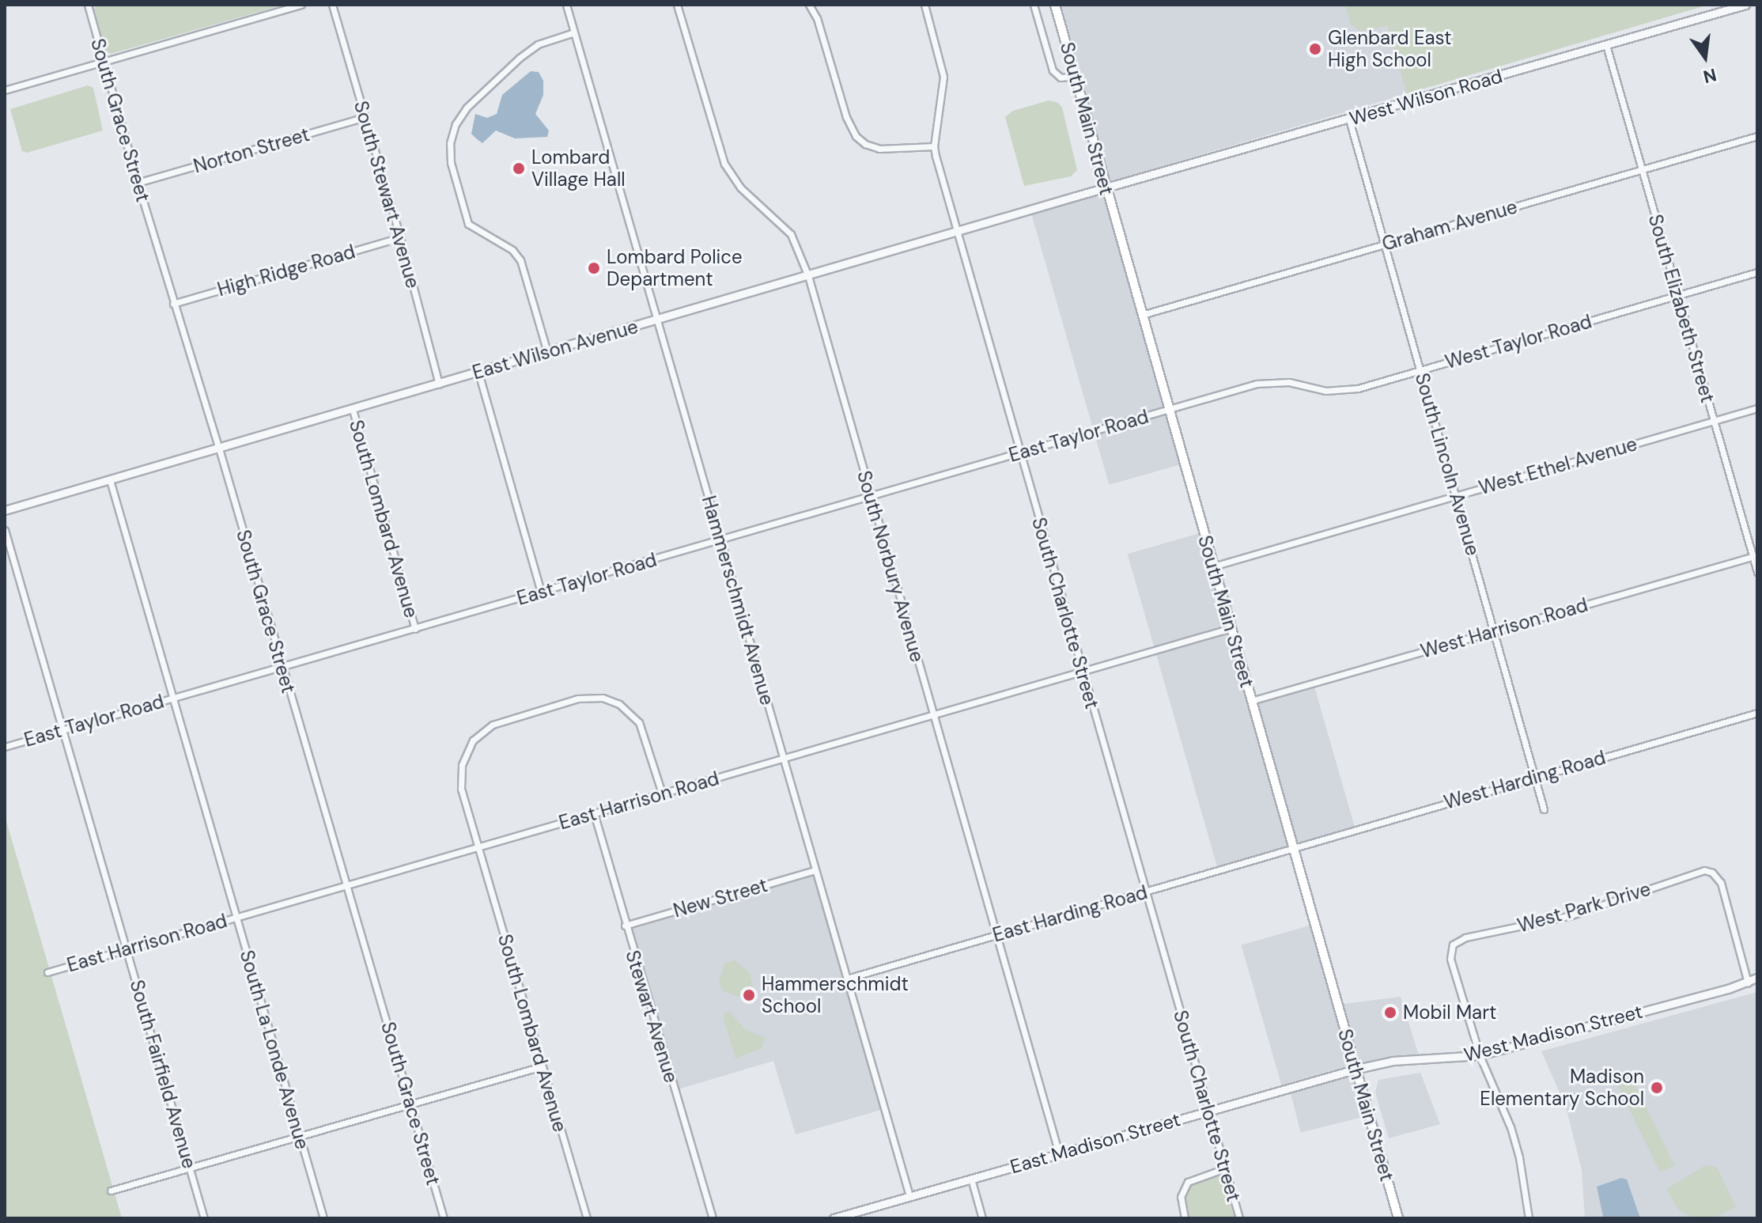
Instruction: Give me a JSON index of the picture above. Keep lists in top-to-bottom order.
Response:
{
  "streets": {
    "main road": ["South Main Street"],
    "street": [
      "West Wilson Road",
      "South Grace Street",
      "Norton Street",
      "South Stewart Avenue",
      "Graham Avenue",
      "High Ridge Road",
      "South Elizabeth Street",
      "West Taylor Road",
      "East Wilson Avenue",
      "East Taylor Road",
      "South Lincoln Avenue",
      "West Ethel Avenue",
      "South Lombard Avenue",
      "South Norbury Avenue",
      "Hammerschmidt Avenue",
      "South Charlotte Street",
      "West Harrison Road",
      "West Harding Road",
      "East Harrison Road",
      "New Street",
      "West Park Drive",
      "East Harding Road",
      "Stewart Avenue",
      "West Madison Street",
      "South La Londe Avenue",
      "South Fairfield Avenue",
      "East Madison Street"
    ]
  },
  "crossings": [
    ["West Wilson Road", "South Main Street"],
    ["West Wilson Road", "South Elizabeth Street"],
    ["West Wilson Road", "East Wilson Avenue"],
    ["West Wilson Road", "South Lincoln Avenue"],
    ["South Main Street", "Graham Avenue"],
    ["South Main Street", "West Taylor Road"],
    ["South Main Street", "East Wilson Avenue"],
    ["South Main Street", "East Taylor Road"],
    ["South Main Street", "West Ethel Avenue"],
    ["South Main Street", "West Harrison Road"],
    ["South Main Street", "West Harding Road"],
    ["South Main Street", "East Harrison Road"],
    ["South Main Street", "East Harding Road"],
    ["South Main Street", "West Madison Street"],
    ["South Main Street", "East Madison Street"],
    ["South Grace Street", "Norton Street"],
    ["South Grace Street", "High Ridge Road"],
    ["South Grace Street", "East Wilson Avenue"],
    ["South Grace Street", "East Taylor Road"],
    ["South Grace Street", "East Harrison Road"],
    ["Norton Street", "South Stewart Avenue"],
    ["South Stewart Avenue", "High Ridge Road"],
    ["South Stewart Avenue", "East Wilson Avenue"],
    ["Graham Avenue", "South Elizabeth Street"],
    ["Graham Avenue", "South Lincoln Avenue"],
    ["South Elizabeth Street", "West Taylor Road"],
    ["South Elizabeth Street", "West Ethel Avenue"],
    ["South Elizabeth Street", "West Harrison Road"],
    ["West Taylor Road", "East Taylor Road"],
    ["West Taylor Road", "South Lincoln Avenue"],
    ["East Wilson Avenue", "South Lombard Avenue"],
    ["East Wilson Avenue", "South Norbury Avenue"],
    ["East Wilson Avenue", "Hammerschmidt Avenue"],
    ["East Wilson Avenue", "South Charlotte Street"],
    ["East Wilson Avenue", "South La Londe Avenue"],
    ["East Taylor Road", "South Lombard Avenue"],
    ["East Taylor Road", "South Norbury Avenue"],
    ["East Taylor Road", "Hammerschmidt Avenue"],
    ["East Taylor Road", "South Charlotte Street"],
    ["East Taylor Road", "South La Londe Avenue"],
    ["East Taylor Road", "South Fairfield Avenue"],
    ["South Lincoln Avenue", "West Ethel Avenue"],
    ["South Lincoln Avenue", "West Harrison Road"],
    ["South Lincoln Avenue", "West Harding Road"],
    ["South Lombard Avenue", "East Harrison Road"],
    ["South Norbury Avenue", "East Harrison Road"],
    ["South Norbury Avenue", "East Harding Road"],
    ["South Norbury Avenue", "East Madison Street"],
    ["Hammerschmidt Avenue", "East Harrison Road"],
    ["Hammerschmidt Avenue", "New Street"],
    ["Hammerschmidt Avenue", "East Harding Road"],
    ["Hammerschmidt Avenue", "East Madison Street"],
    ["South Charlotte Street", "East Harrison Road"],
    ["South Charlotte Street", "East Harding Road"],
    ["South Charlotte Street", "East Madison Street"],
    ["West Harding Road", "East Harding Road"],
    ["East Harrison Road", "Stewart Avenue"],
    ["East Harrison Road", "South La Londe Avenue"],
    ["East Harrison Road", "South Fairfield Avenue"],
    ["New Street", "Stewart Avenue"],
    ["West Park Drive", "West Madison Street"],
    ["West Madison Street", "East Madison Street"]
  ],
  "places": [
    "Glenbard East High School",
    "Lombard Village Hall",
    "Lombard Police Department",
    "Hammerschmidt School",
    "Mobil Mart",
    "Madison Elementary School"
  ],
  "north": "bottom"
}
